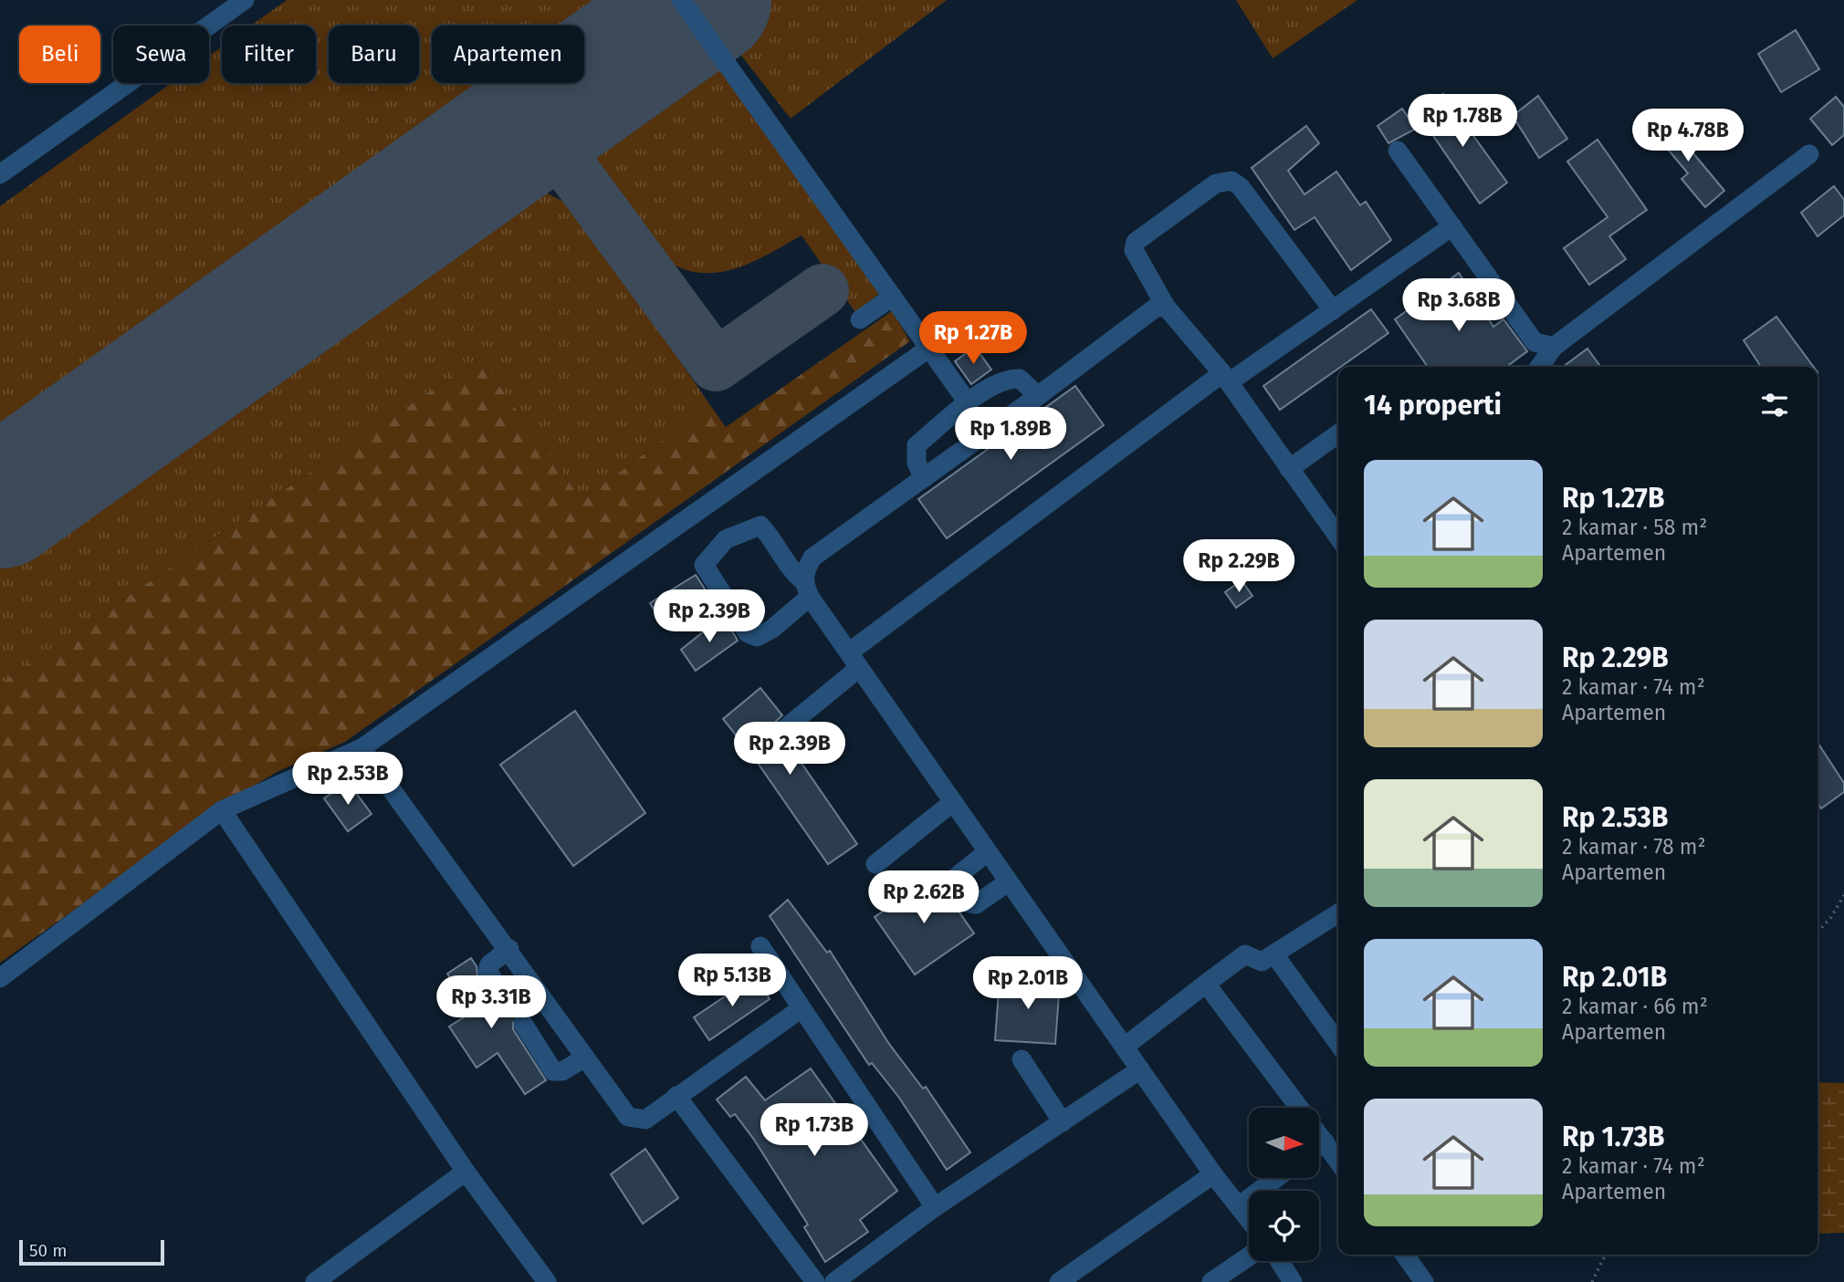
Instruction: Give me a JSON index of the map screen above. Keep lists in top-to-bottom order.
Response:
{
  "scale_bar": "50 m",
  "north": "right",
  "page": {
    "chip": [
      "Beli",
      "Sewa",
      "Filter",
      "Baru",
      "Apartemen"
    ],
    "price": [
      "Rp 1.78B",
      "Rp 4.78B",
      "Rp 3.68B",
      "Rp 1.27B",
      "Rp 1.89B",
      "Rp 2.29B",
      "Rp 2.39B",
      "Rp 2.39B",
      "Rp 2.53B",
      "Rp 2.62B",
      "Rp 5.13B",
      "Rp 2.01B",
      "Rp 3.31B",
      "Rp 1.73B"
    ],
    "heading": "14 properti",
    "list": [
      {
        "name": "Rp 1.27B",
        "note": "2 kamar · 58 m² · Apartemen"
      },
      {
        "name": "Rp 2.29B",
        "note": "2 kamar · 74 m² · Apartemen"
      },
      {
        "name": "Rp 2.53B",
        "note": "2 kamar · 78 m² · Apartemen"
      },
      {
        "name": "Rp 2.01B",
        "note": "2 kamar · 66 m² · Apartemen"
      },
      {
        "name": "Rp 1.73B",
        "note": "2 kamar · 74 m² · Apartemen"
      }
    ],
    "scale": "50 m"
  }
}
